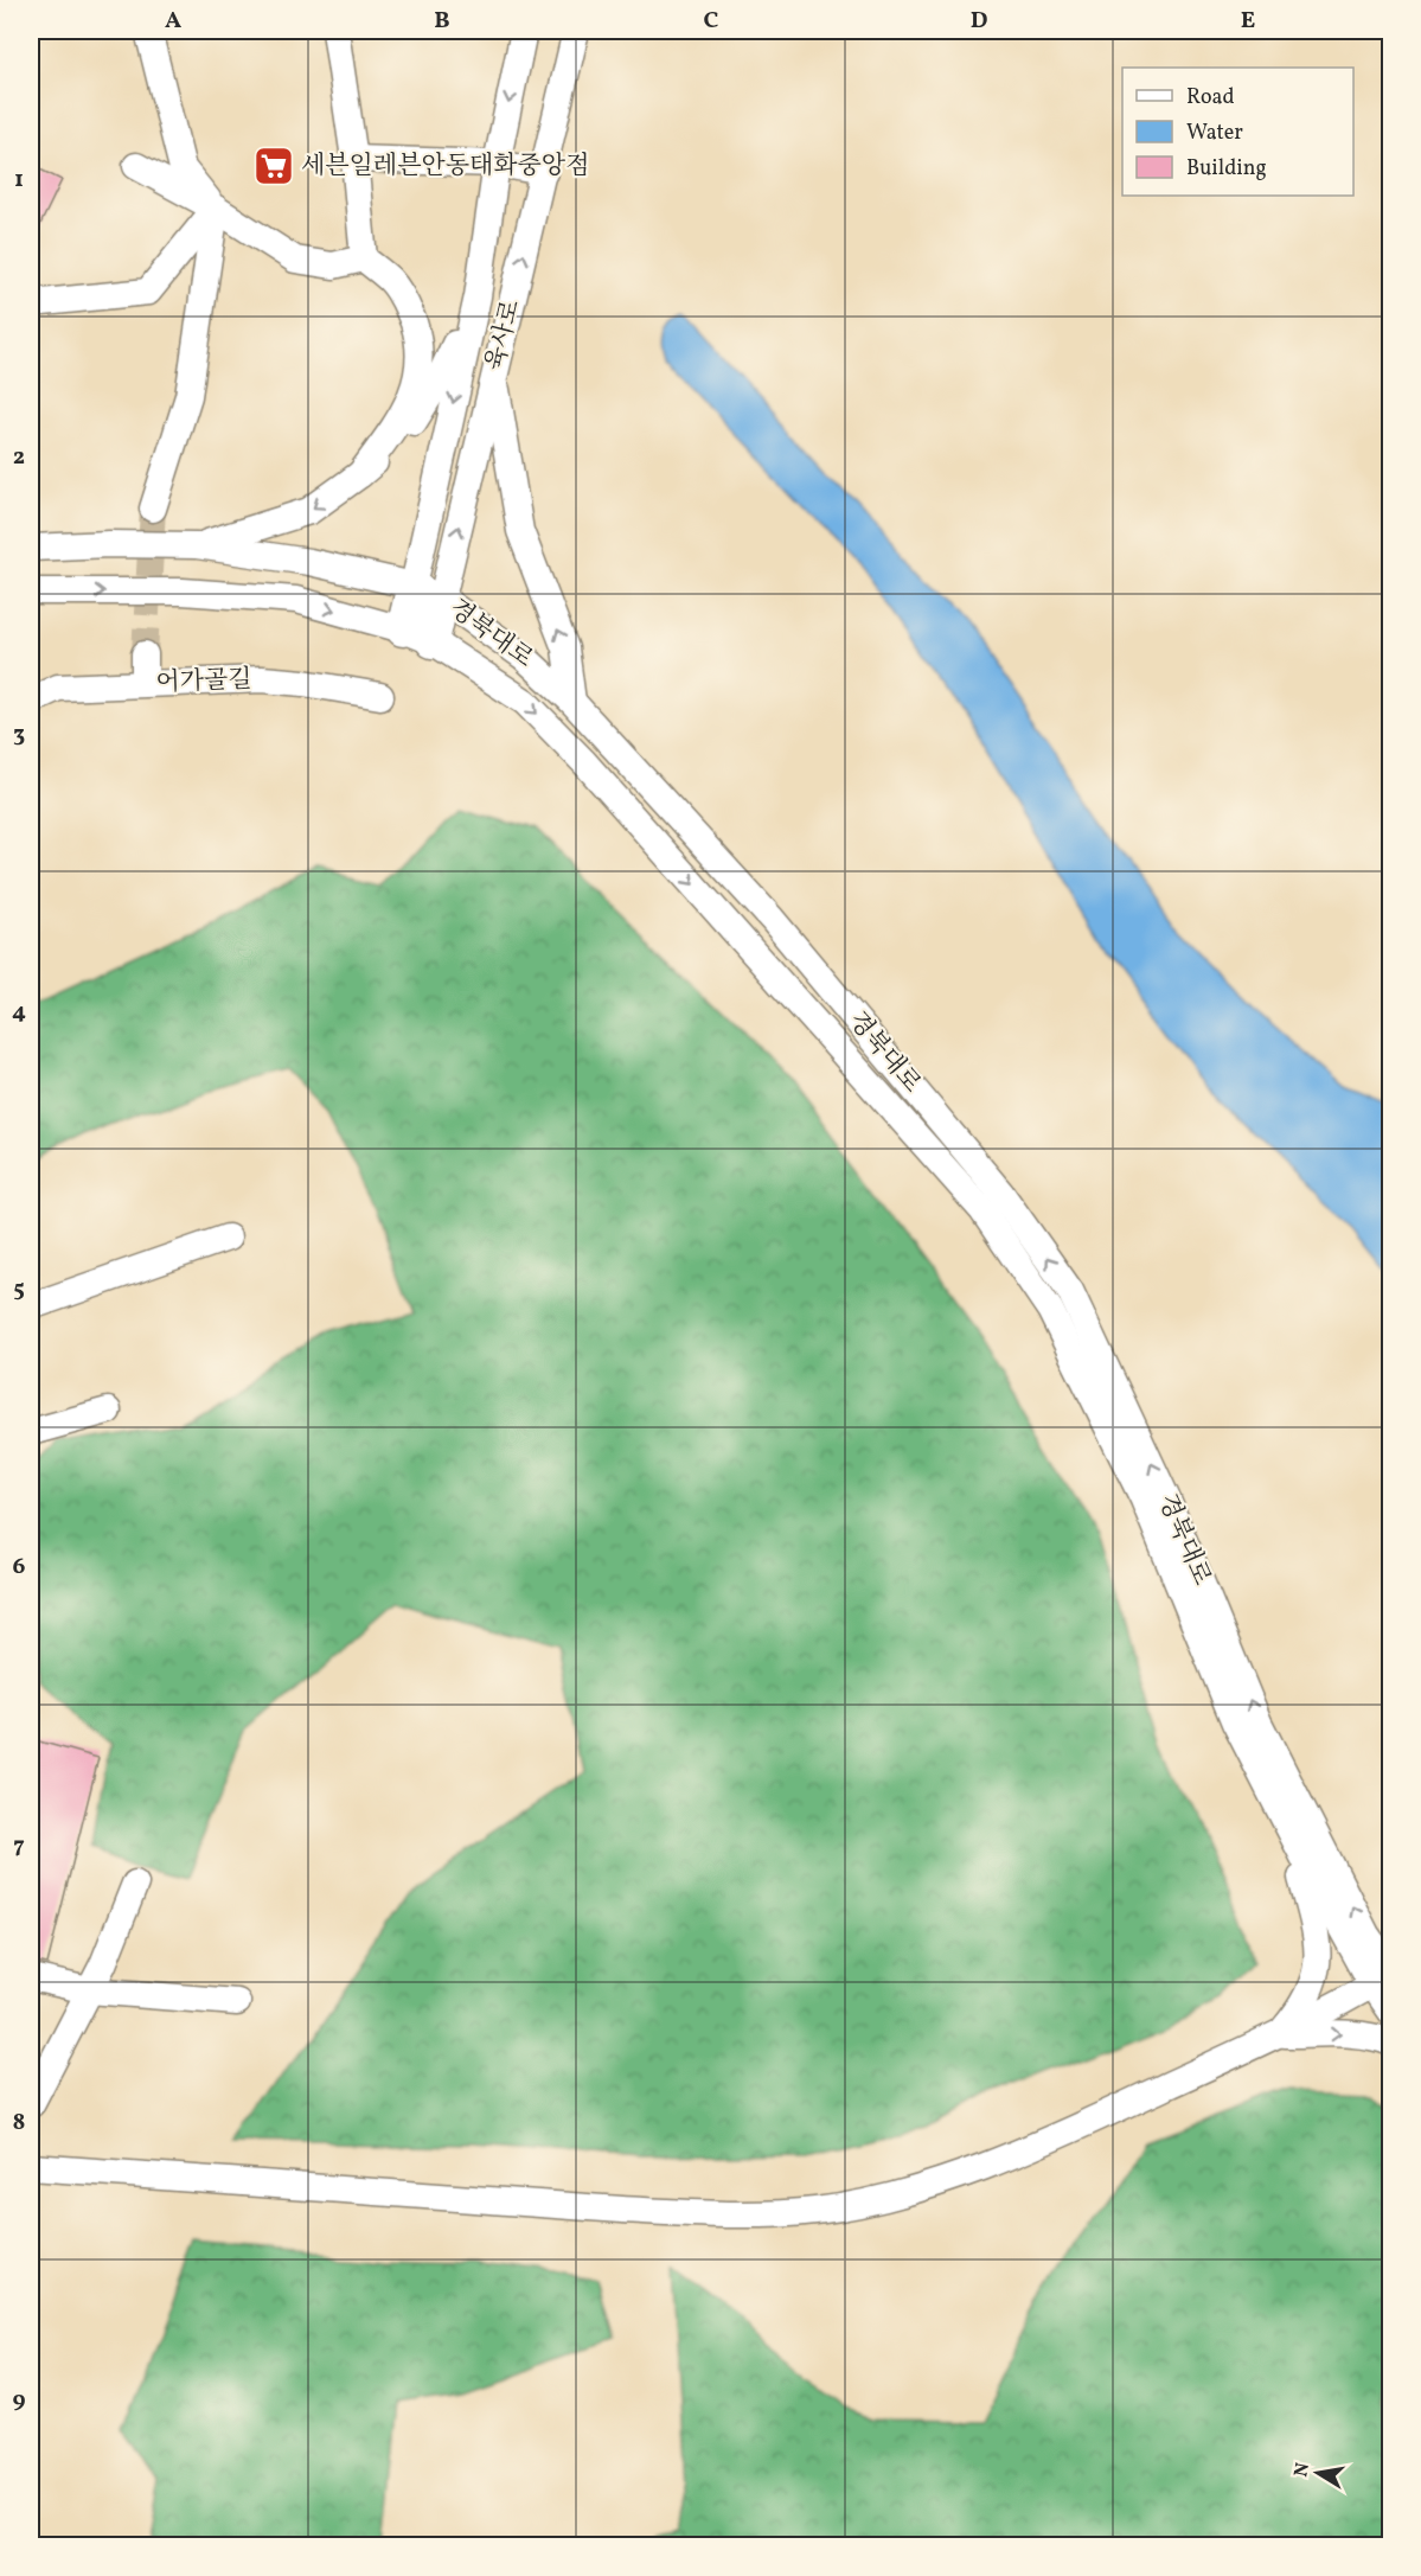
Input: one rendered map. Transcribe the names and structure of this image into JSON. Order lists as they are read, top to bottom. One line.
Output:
{"streets":{"main road":["육사로"],"street":["경북대로","어가골길"]},"crossings":[["육사로","경북대로"]],"places":{"supermarket":["세븐일레븐안동태화중앙점"]},"legend":["Road","Water","Building"],"north":"left","grid":{"columns":["A","B","C","D","E"],"rows":["1","2","3","4","5","6","7","8","9"]}}
